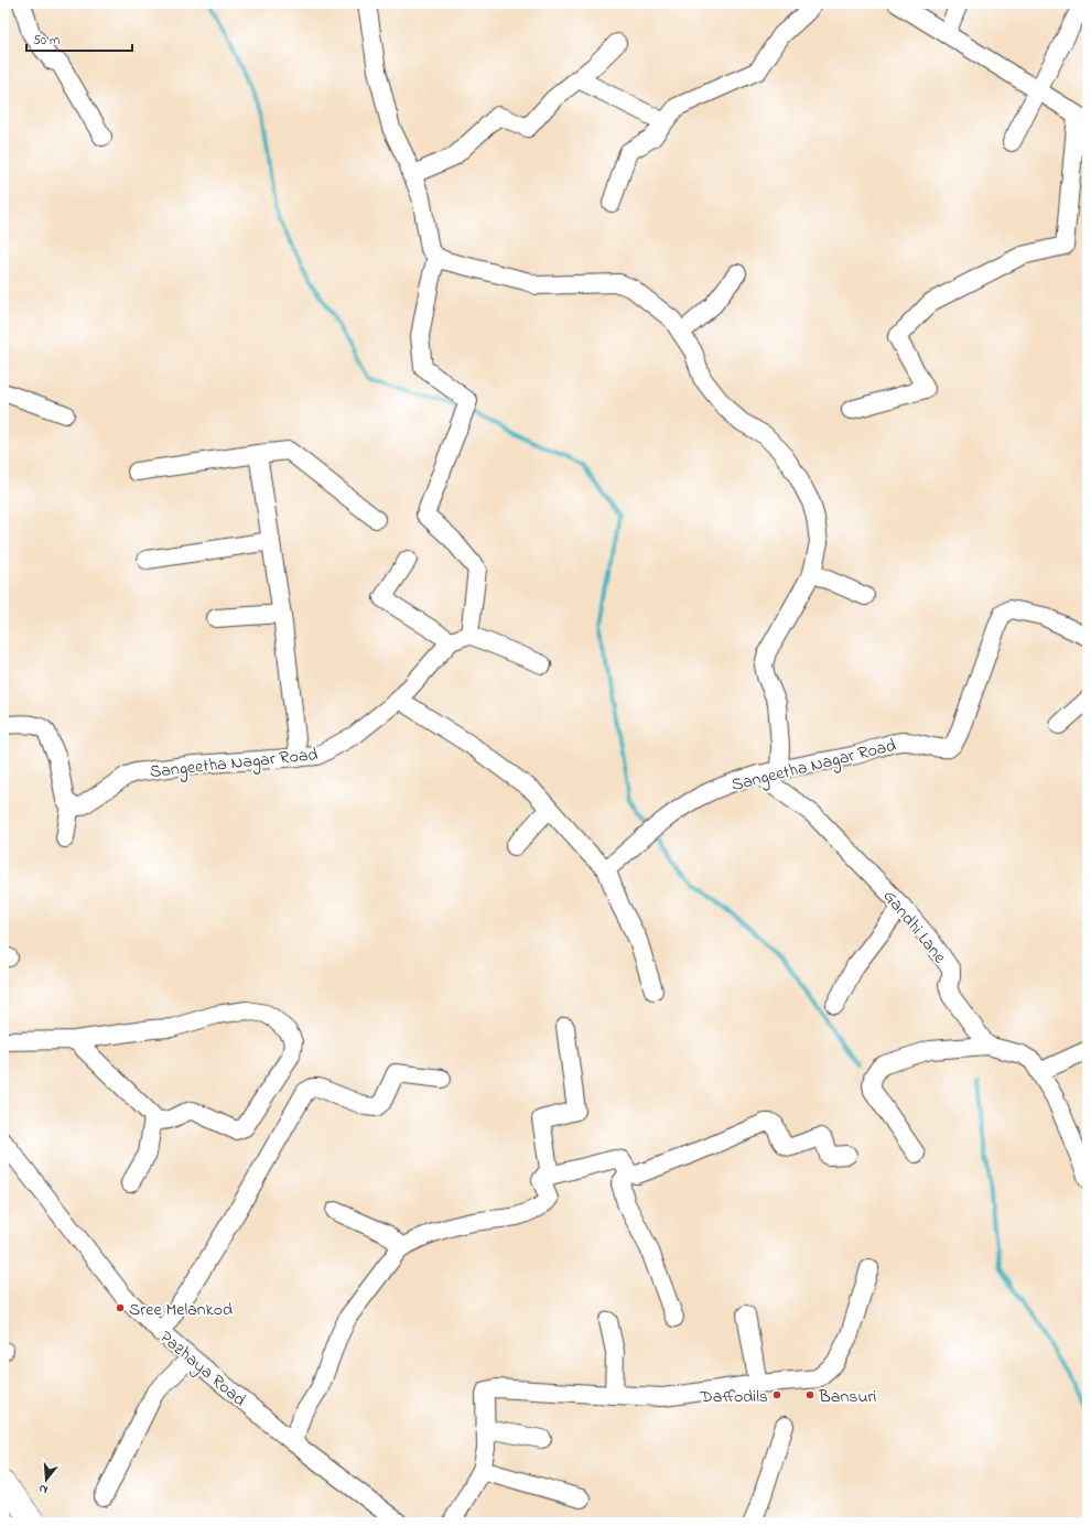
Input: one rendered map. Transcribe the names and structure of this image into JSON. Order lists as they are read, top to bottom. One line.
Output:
{"streets":{"street":["Sangeetha Nagar Road","Gandhi Lane","Pazhaya Road"]},"crossings":[["Sangeetha Nagar Road","Gandhi Lane"]],"places":["Sree Melankod","Daffodils","Bansuri"],"scale_bar":"50 m","north":"bottom"}
